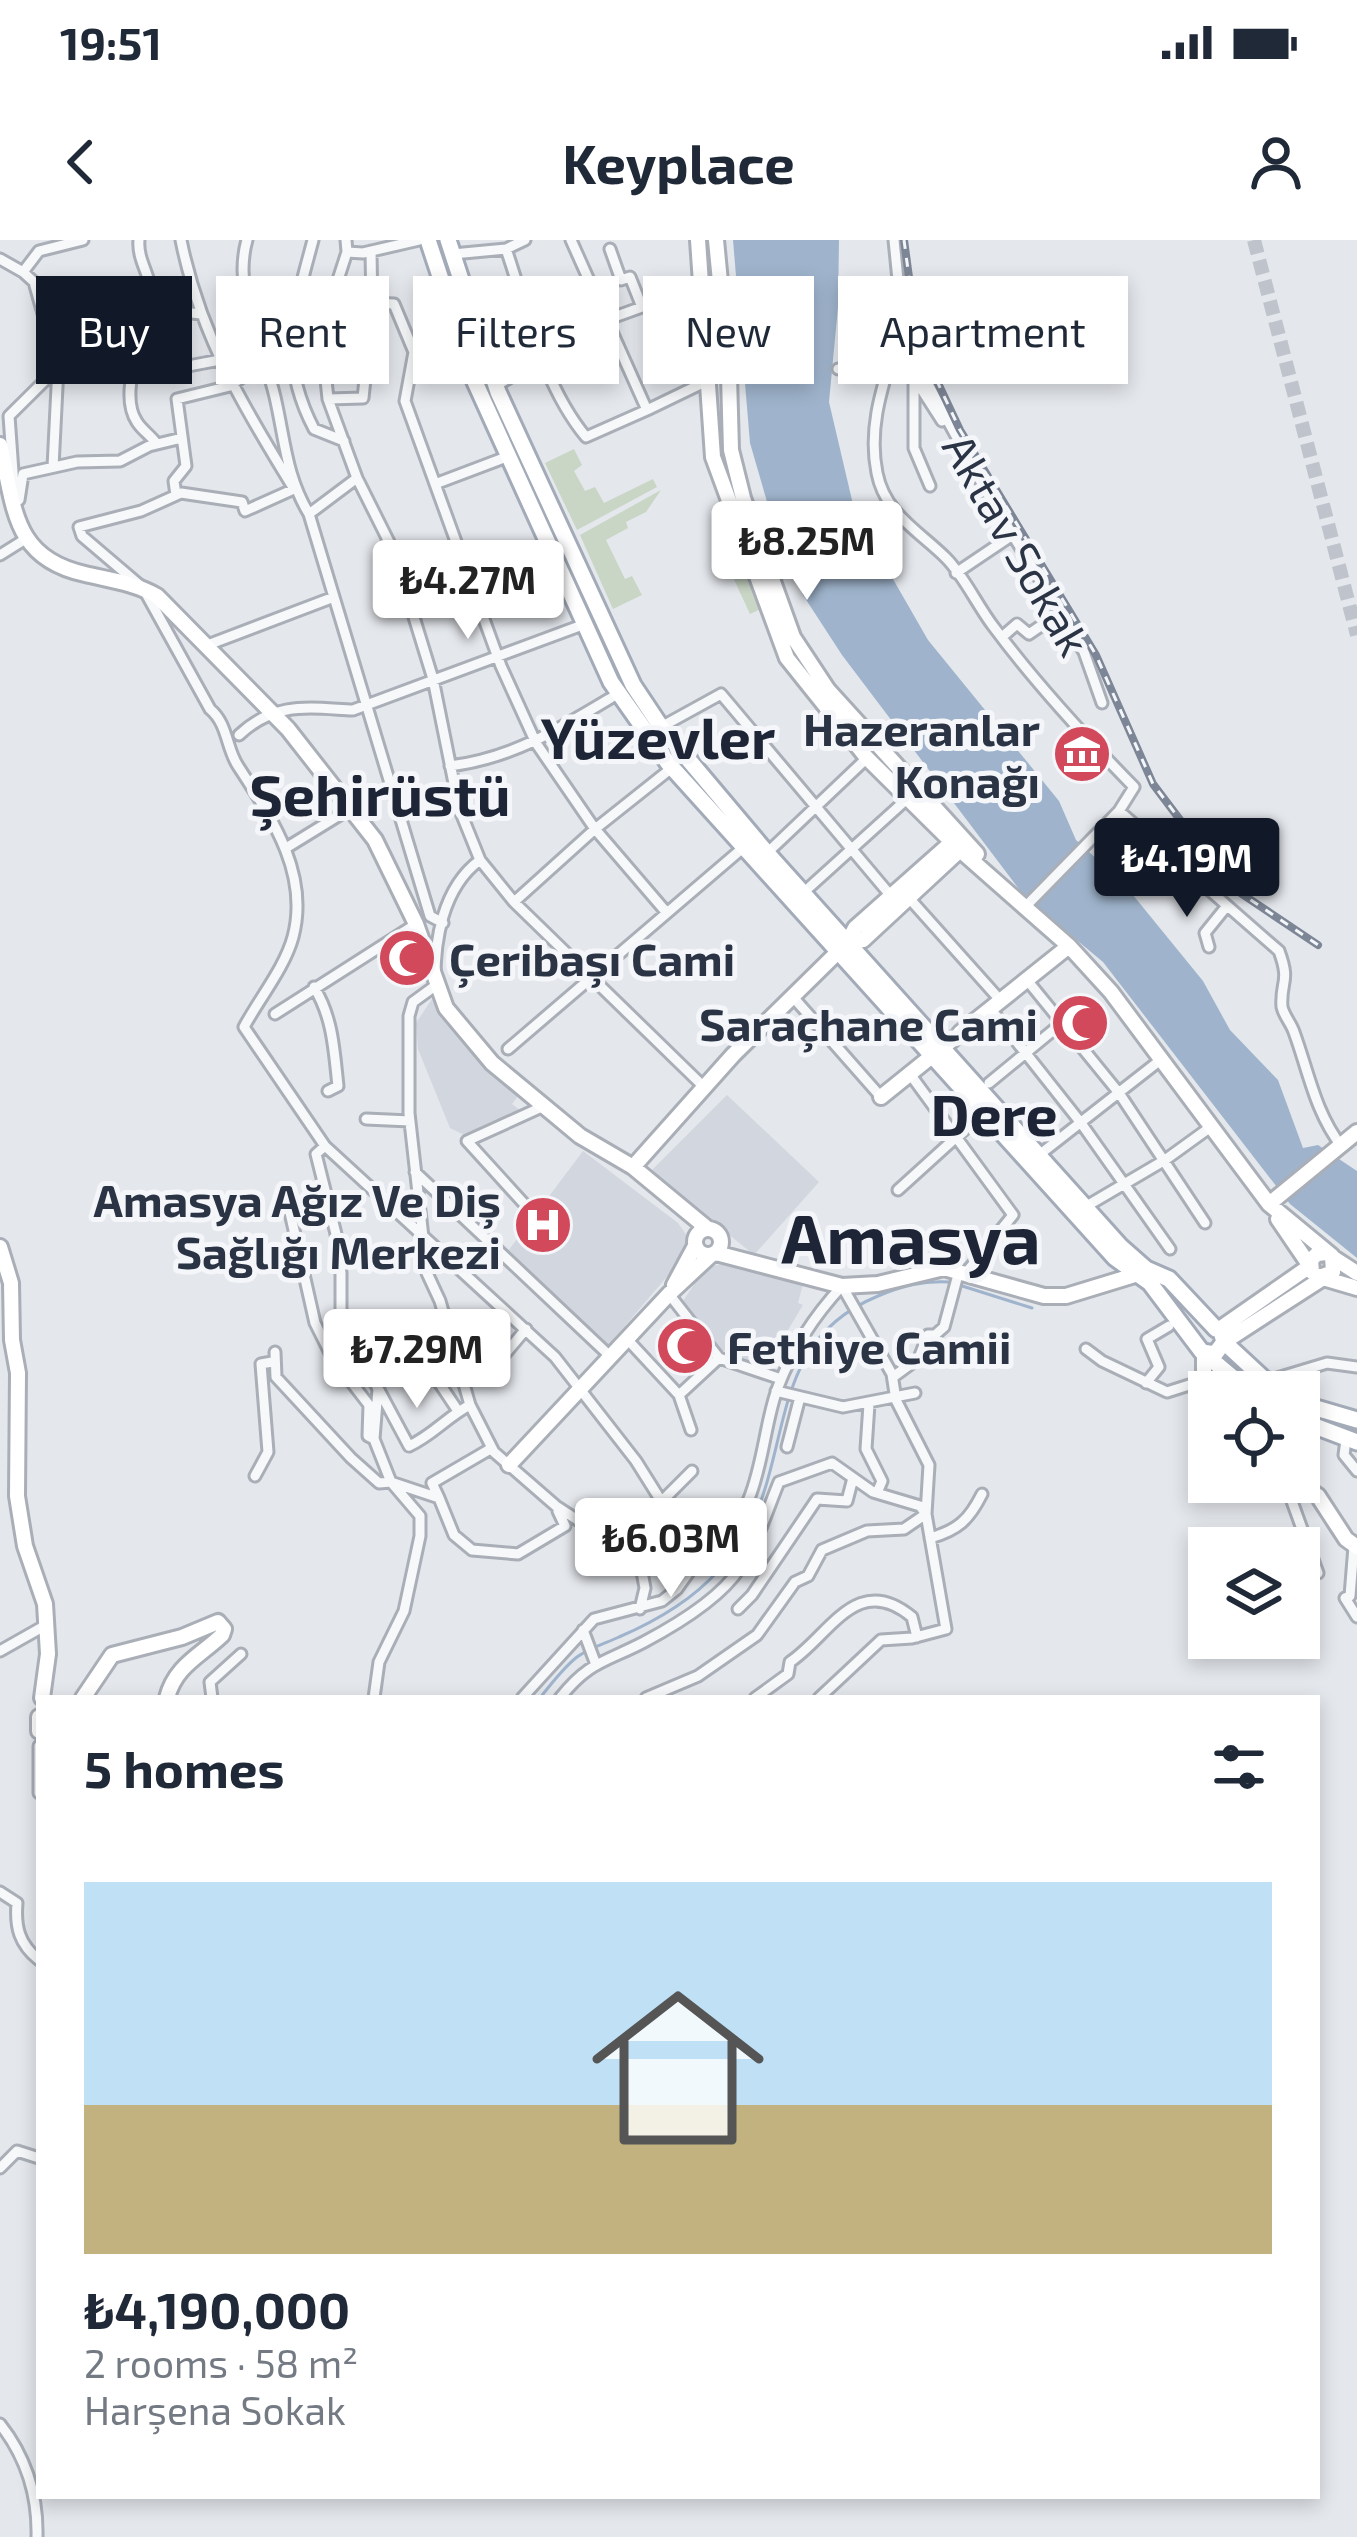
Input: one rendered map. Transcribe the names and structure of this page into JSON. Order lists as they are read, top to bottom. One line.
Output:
{"streets":{"street":["Aktav Sokak"]},"districts":["Yüzevler","Şehirüstü","Dere","Amasya"],"places":{"museum":["Hazeranlar Konağı"],"mosque":["Çeribaşı Cami","Saraçhane Cami","Fethiye Camii"],"hospital":["Amasya Ağız Ve Diş Sağlığı Merkezi"]},"page":{"status":"19:51","header":"Keyplace","chip":["Buy","Rent","Filters","New","Apartment"],"price":["₺8.25M","₺4.27M","₺4.19M","₺7.29M","₺6.03M"],"heading":"5 homes","list":[{"name":"₺4,190,000","note":"2 rooms · 58 m² · Harşena Sokak"}]}}
